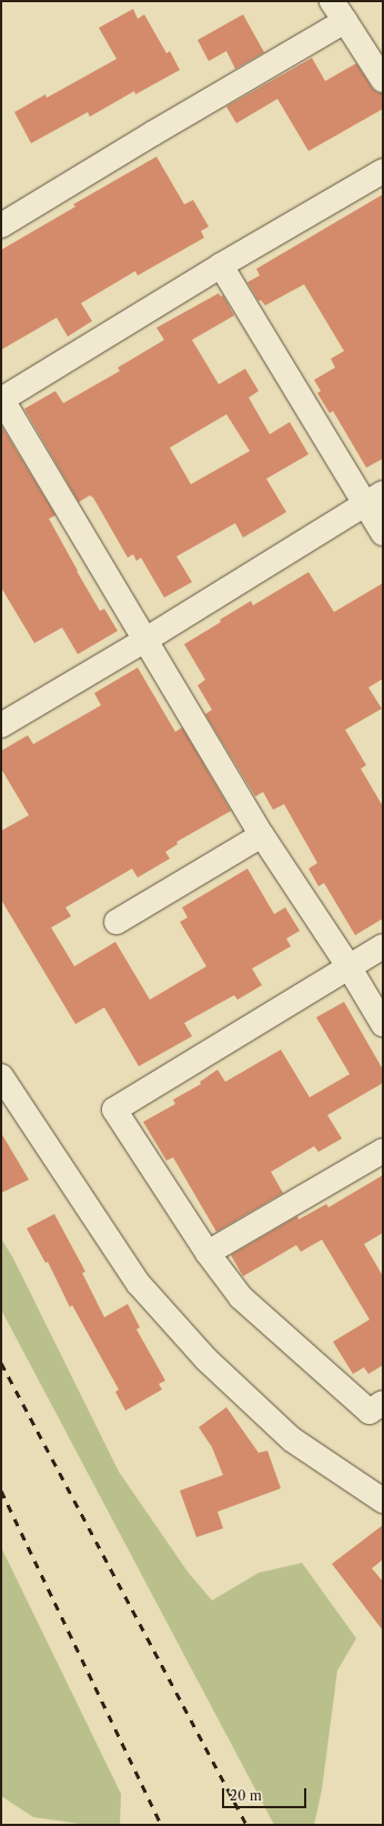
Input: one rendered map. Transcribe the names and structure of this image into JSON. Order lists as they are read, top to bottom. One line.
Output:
{"scale_bar":"20 m"}
